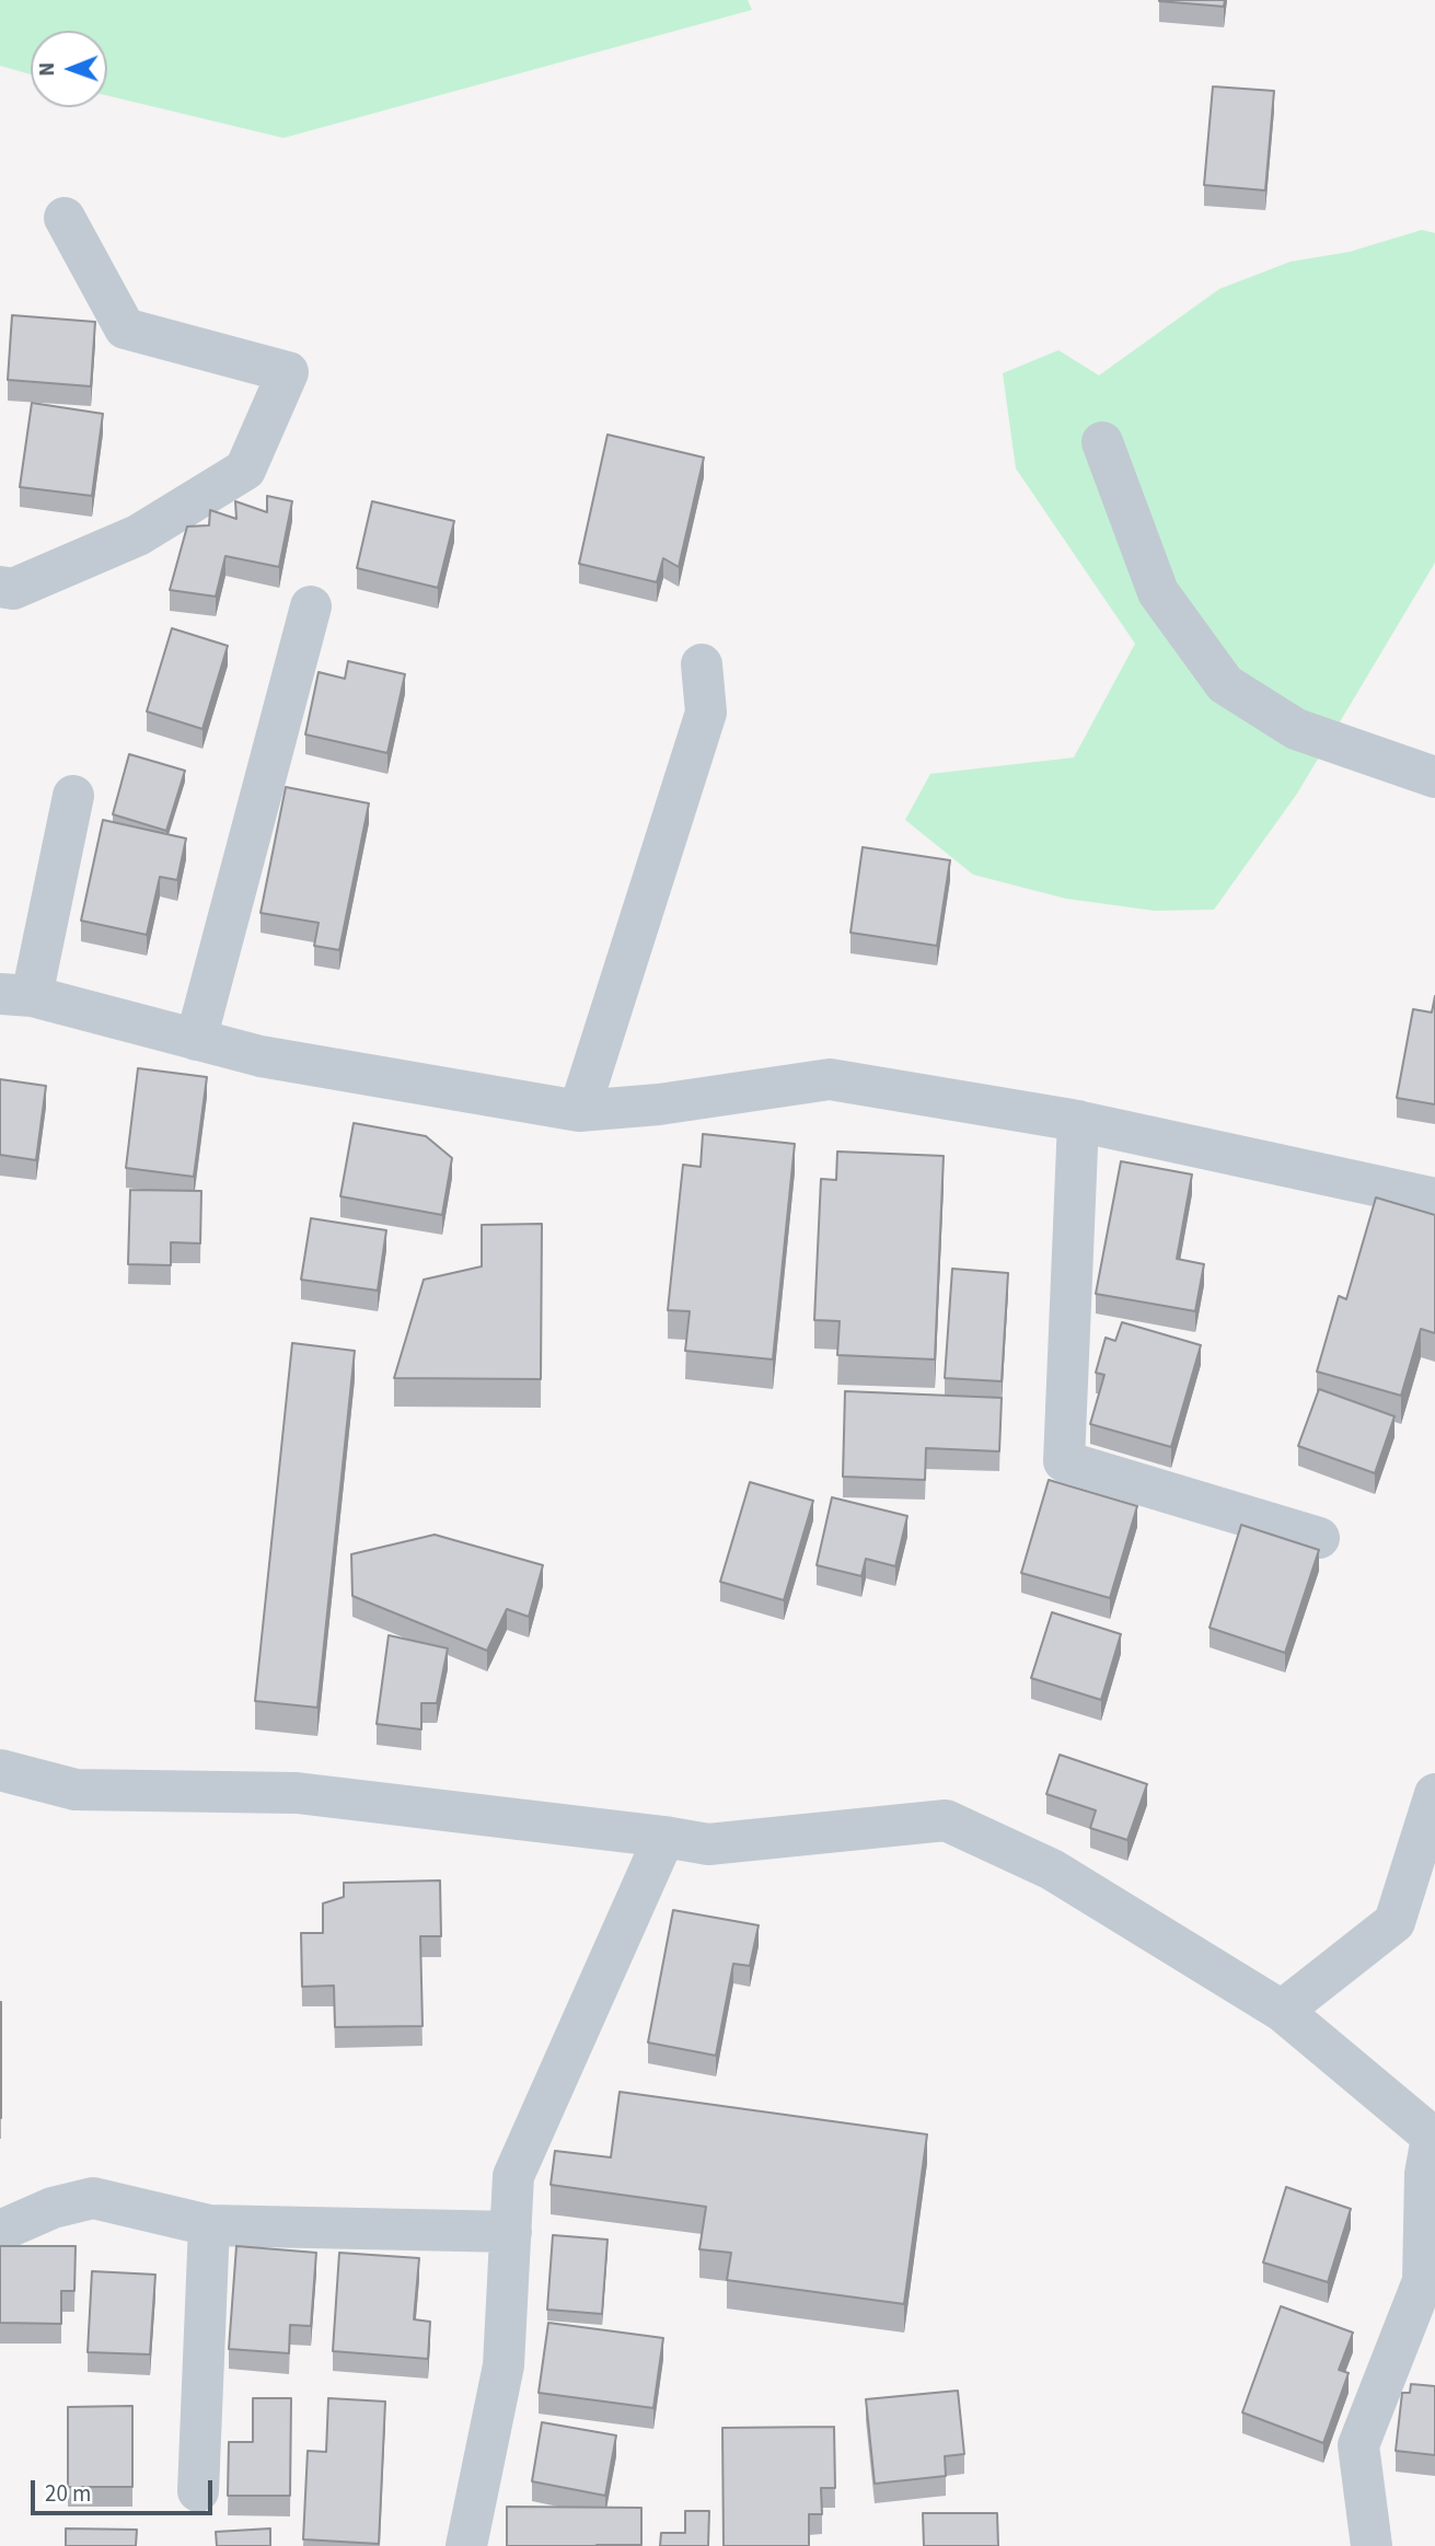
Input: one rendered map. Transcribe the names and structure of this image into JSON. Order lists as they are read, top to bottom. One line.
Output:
{"scale_bar":"20 m","north":"left"}
